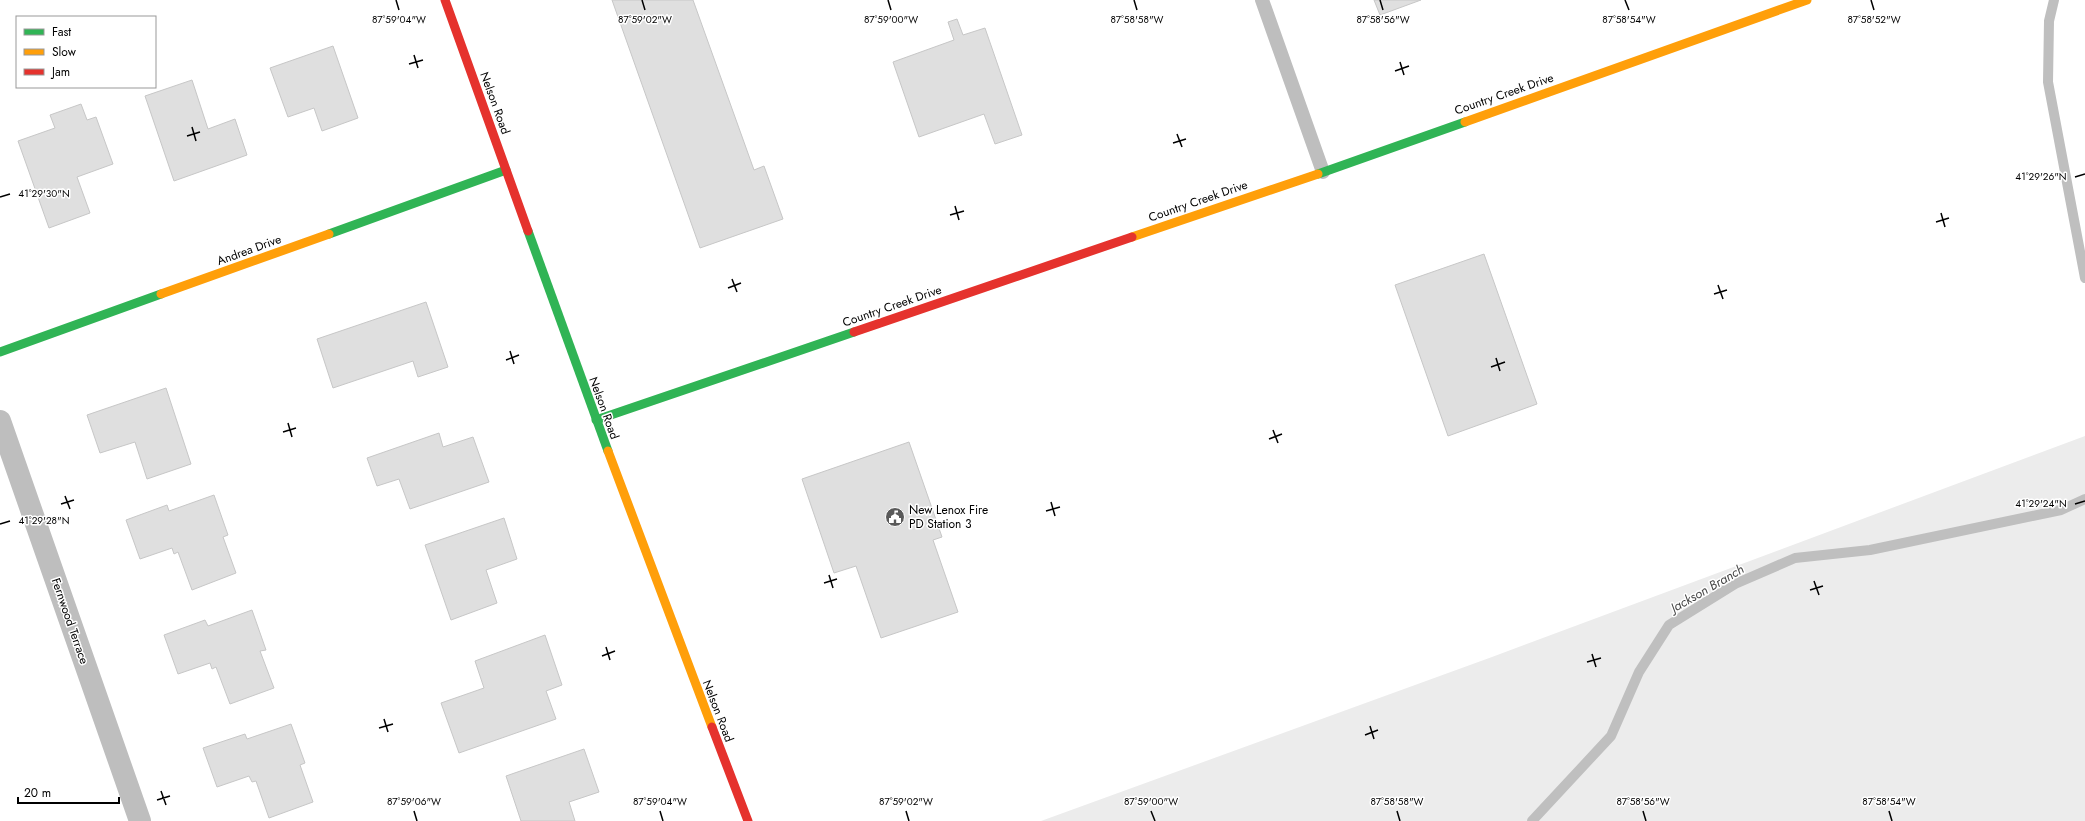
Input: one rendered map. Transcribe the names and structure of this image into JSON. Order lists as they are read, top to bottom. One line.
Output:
{"streets":{"street":["Country Creek Drive","Nelson Road","Andrea Drive","Fernwood Terrace"]},"crossings":[["Country Creek Drive","Nelson Road"],["Nelson Road","Andrea Drive"]],"water":["Jackson Branch"],"places":{"public building":["New Lenox Fire PD Station 3"]},"legend":["Fast","Slow","Jam"],"scale_bar":"20 m","coordinates":["87°59'04\"W","87°59'02\"W","87°59'00\"W","87°58'58\"W","87°58'56\"W","87°58'54\"W","87°58'52\"W","41°29'26\"N","41°29'30\"N","41°29'24\"N","41°29'28\"N","87°59'06\"W"]}
